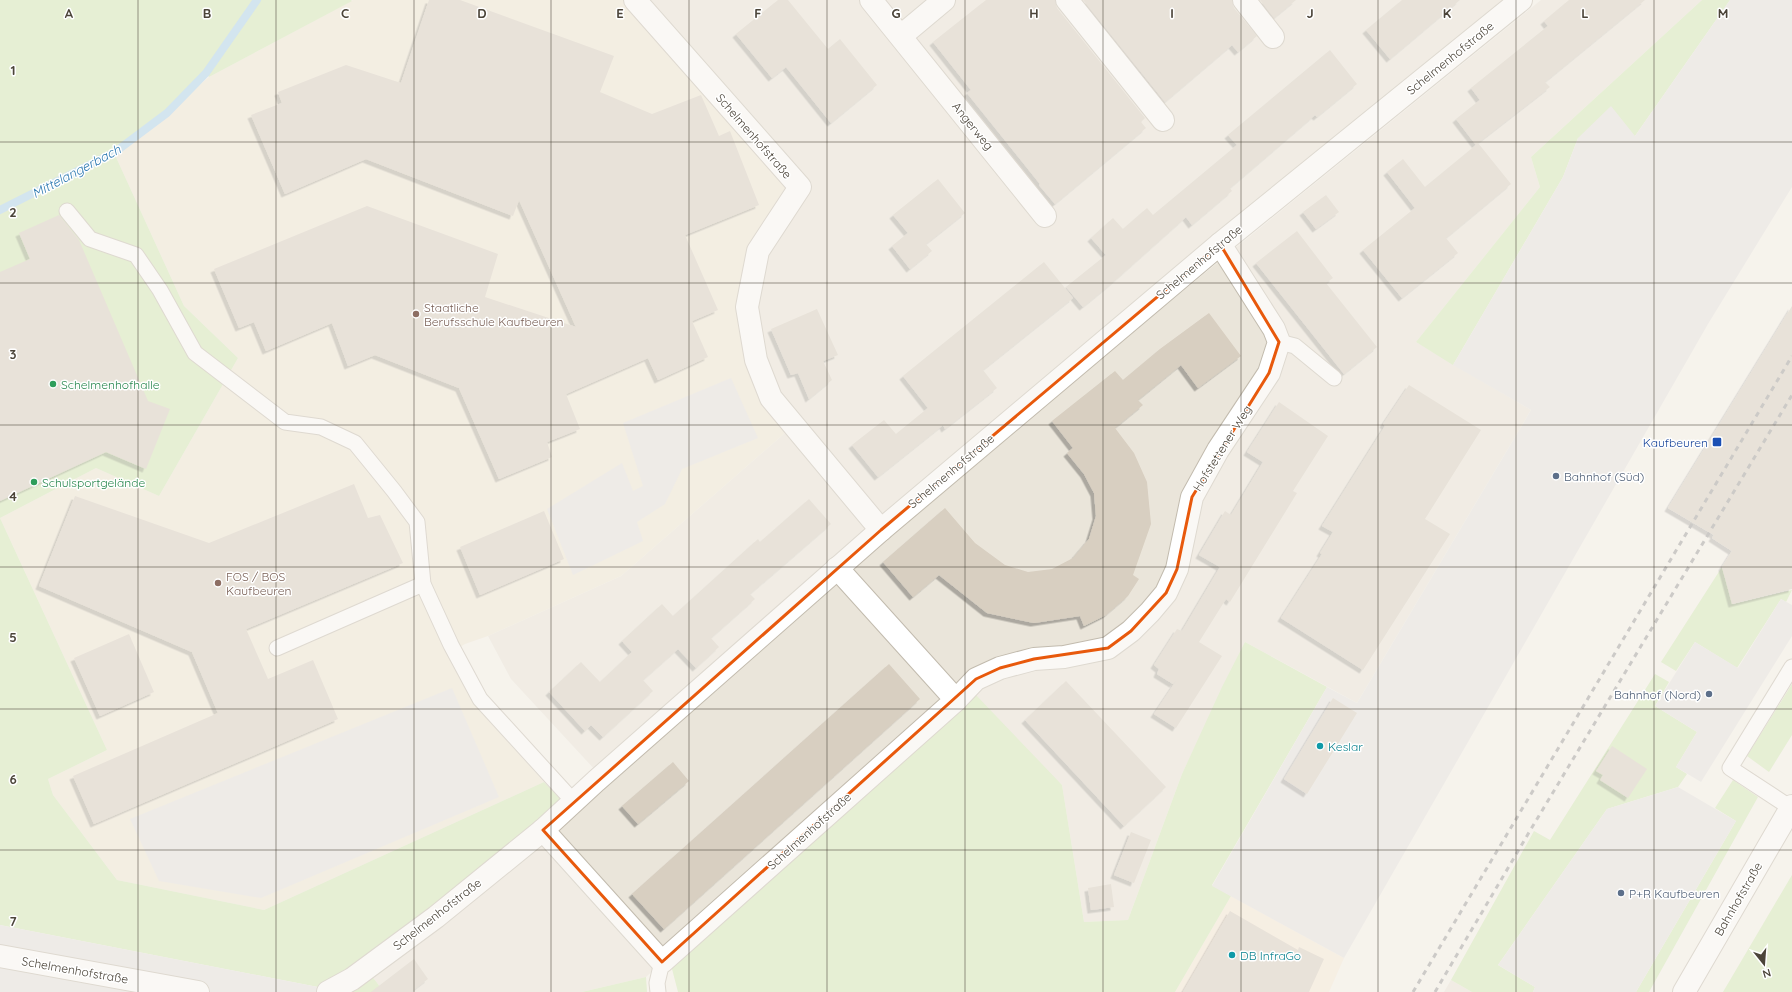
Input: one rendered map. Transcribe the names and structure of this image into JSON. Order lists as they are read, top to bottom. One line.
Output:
{"streets":{"street":["Schelmenhofstraße","Angerweg","Hofstettener Weg","Bahnhofstraße"]},"crossings":[["Schelmenhofstraße","Hofstettener Weg"]],"water":["Mittelangerbach"],"places":{"other":["Staatliche Berufsschule Kaufbeuren","Schelmenhofhalle","Bahnhof (Süd)","Schulsportgelände","FOS / BOS Kaufbeuren","Bahnhof (Nord)","Keslar","P+R Kaufbeuren","DB InfraGo"],"transit":["Kaufbeuren"]},"north":"bottom","grid":{"columns":["A","B","C","D","E","F","G","H","I","J","K","L","M"],"rows":["1","2","3","4","5","6","7"]}}
